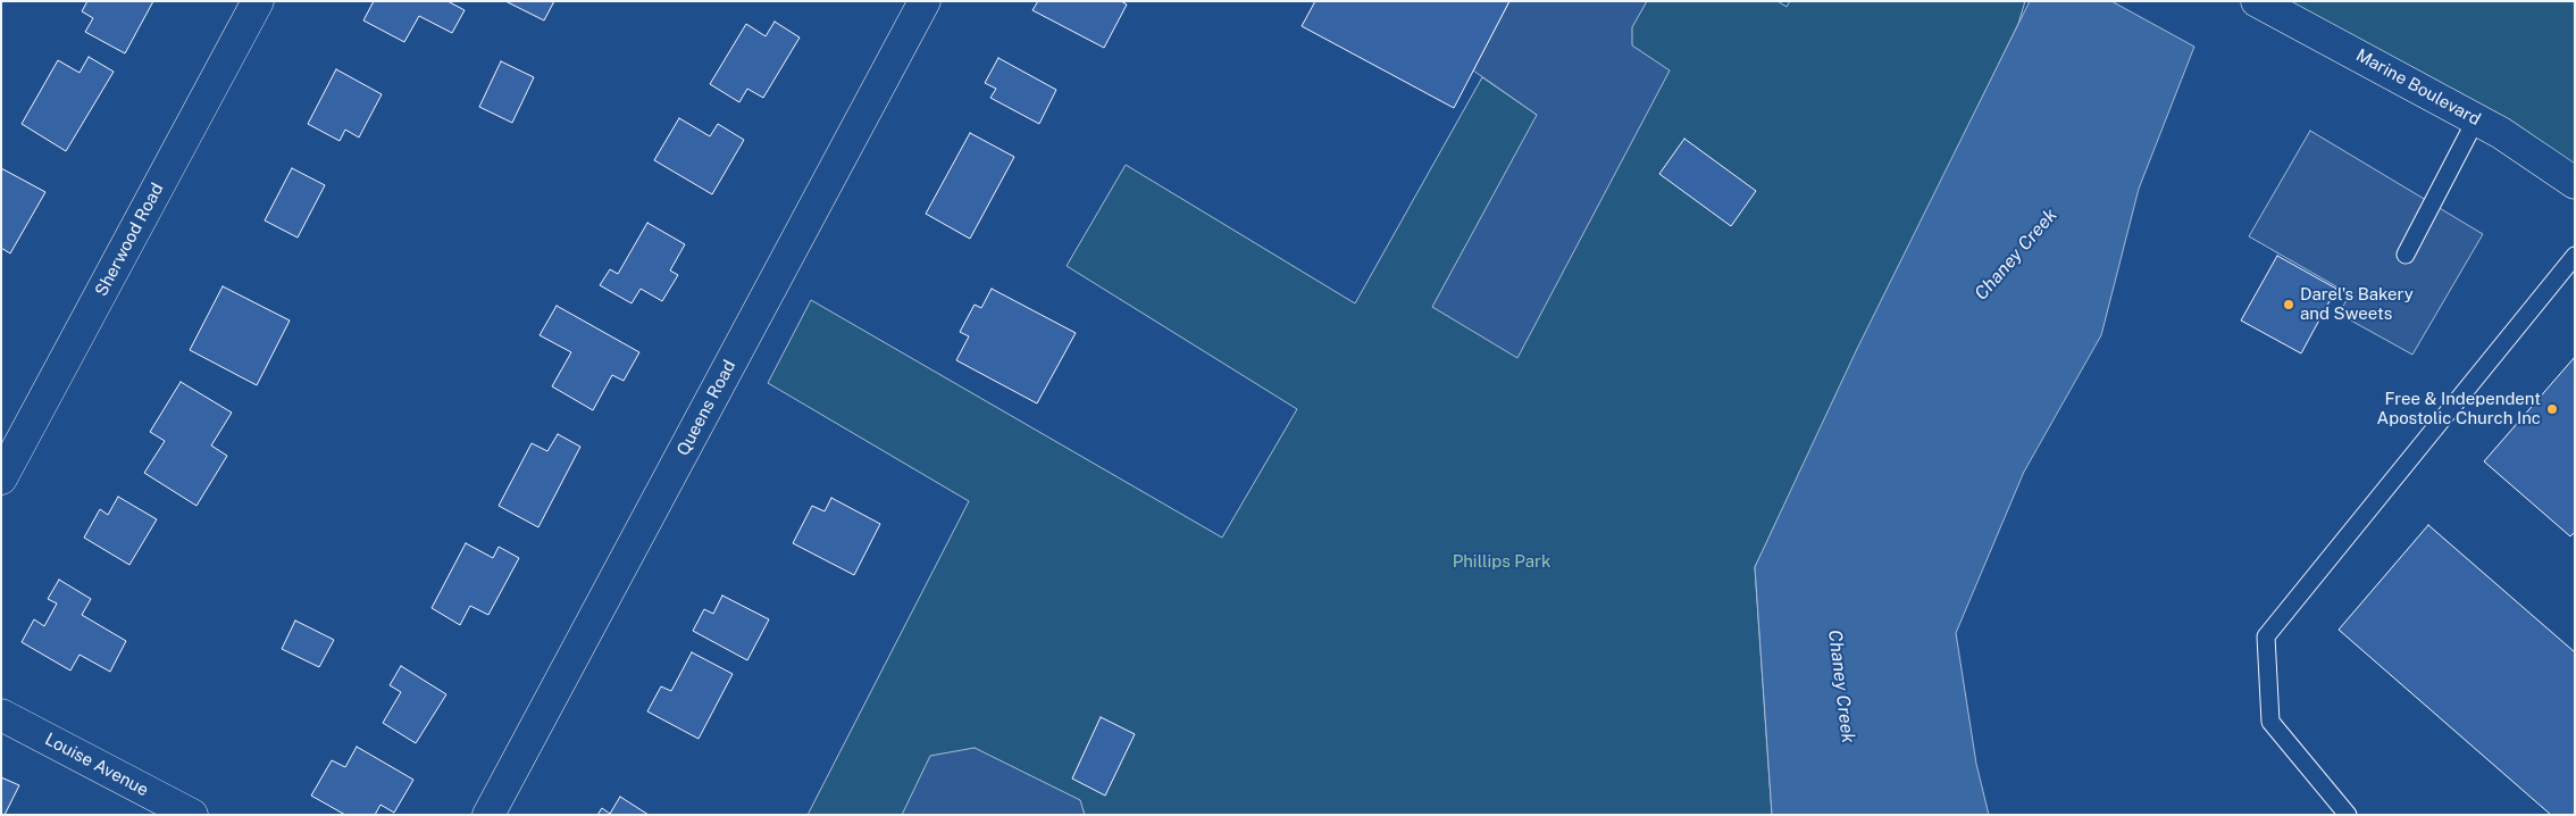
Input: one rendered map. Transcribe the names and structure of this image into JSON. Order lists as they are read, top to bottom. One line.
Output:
{"streets":{"street":["Marine Boulevard","Sherwood Road","Queens Road","Louise Avenue"]},"water":["Chaney Creek"],"parks":["Phillips Park"],"places":["Darel's Bakery and Sweets","Free & Independent Apostolic Church Inc"]}
